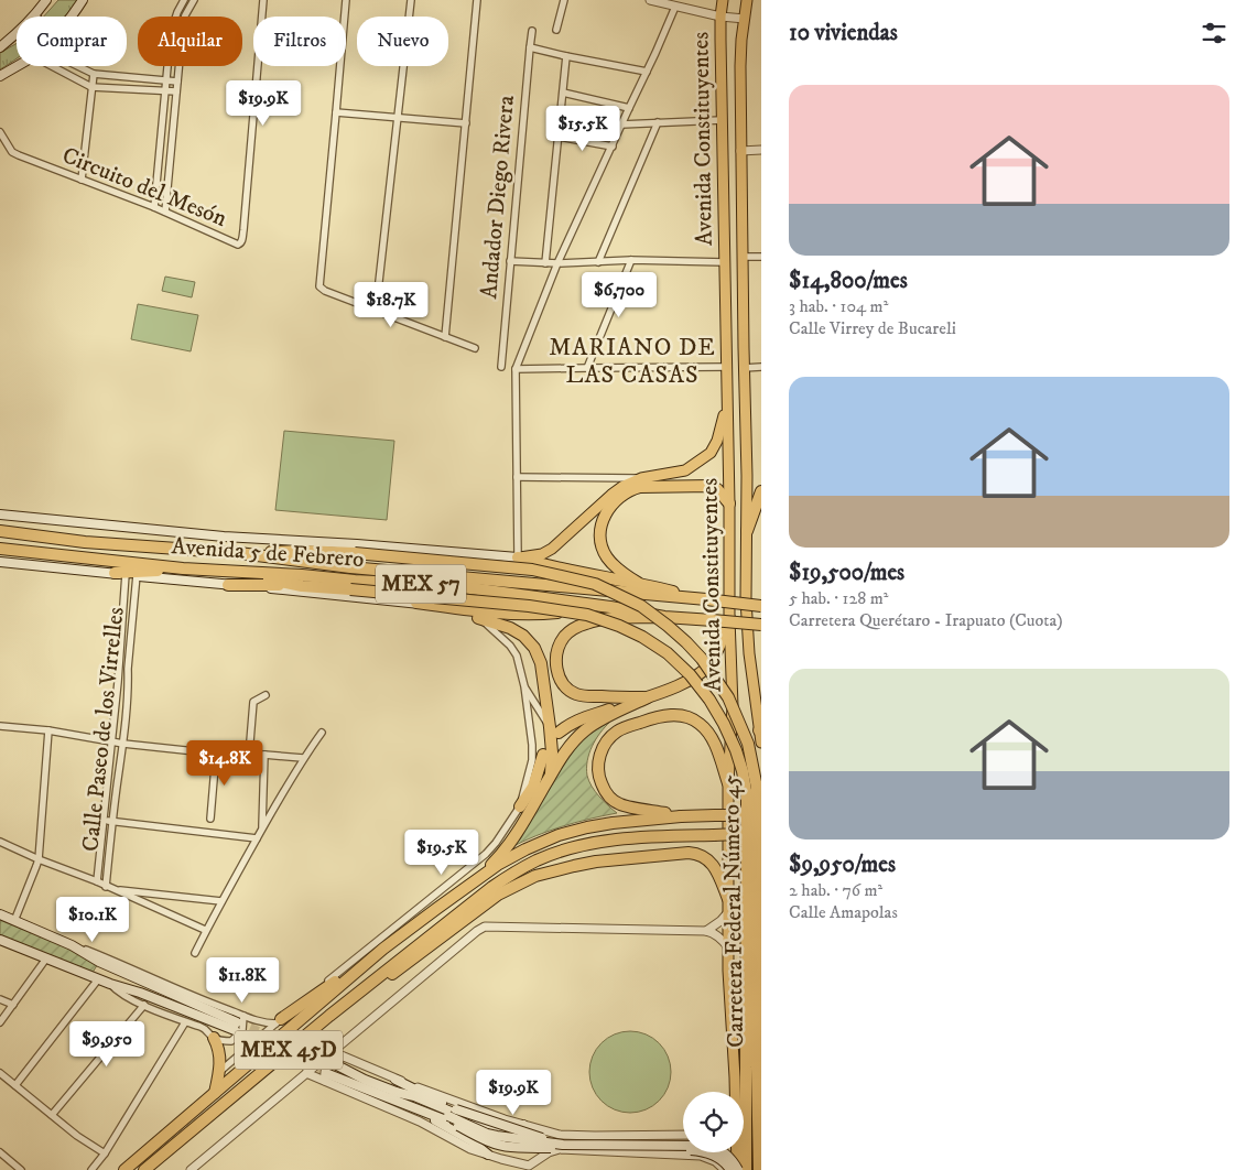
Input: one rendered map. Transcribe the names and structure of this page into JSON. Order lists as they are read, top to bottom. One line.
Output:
{"streets":{"highway":["Avenida 5 de Febrero","MEX 57","Carretera Federal Número 45","MEX 45D"],"main road":["Avenida Constituyentes"],"street":["Circuito del Mesón","Andador Diego Rivera","Calle Paseo de los Virrelles"]},"crossings":[["Avenida 5 de Febrero","MEX 57"],["Avenida 5 de Febrero","Calle Paseo de los Virrelles"],["Avenida 5 de Febrero","Carretera Federal Número 45"],["MEX 57","Calle Paseo de los Virrelles"]],"districts":["MARIANO DE LAS CASAS"],"page":{"heading":"10 viviendas","chip":["Comprar","Alquilar","Filtros","Nuevo"],"list":[{"name":"$14,800/mes","note":"3 hab. · 104 m² · Calle Virrey de Bucareli"},{"name":"$19,500/mes","note":"5 hab. · 128 m² · Carretera Querétaro - Irapuato (Cuota)"},{"name":"$9,950/mes","note":"2 hab. · 76 m² · Calle Amapolas"}],"price":["$19.9K","$15.5K","$6,700","$18.7K","$14.8K","$19.5K","$10.1K","$11.8K","$9,950","$19.9K"]}}
